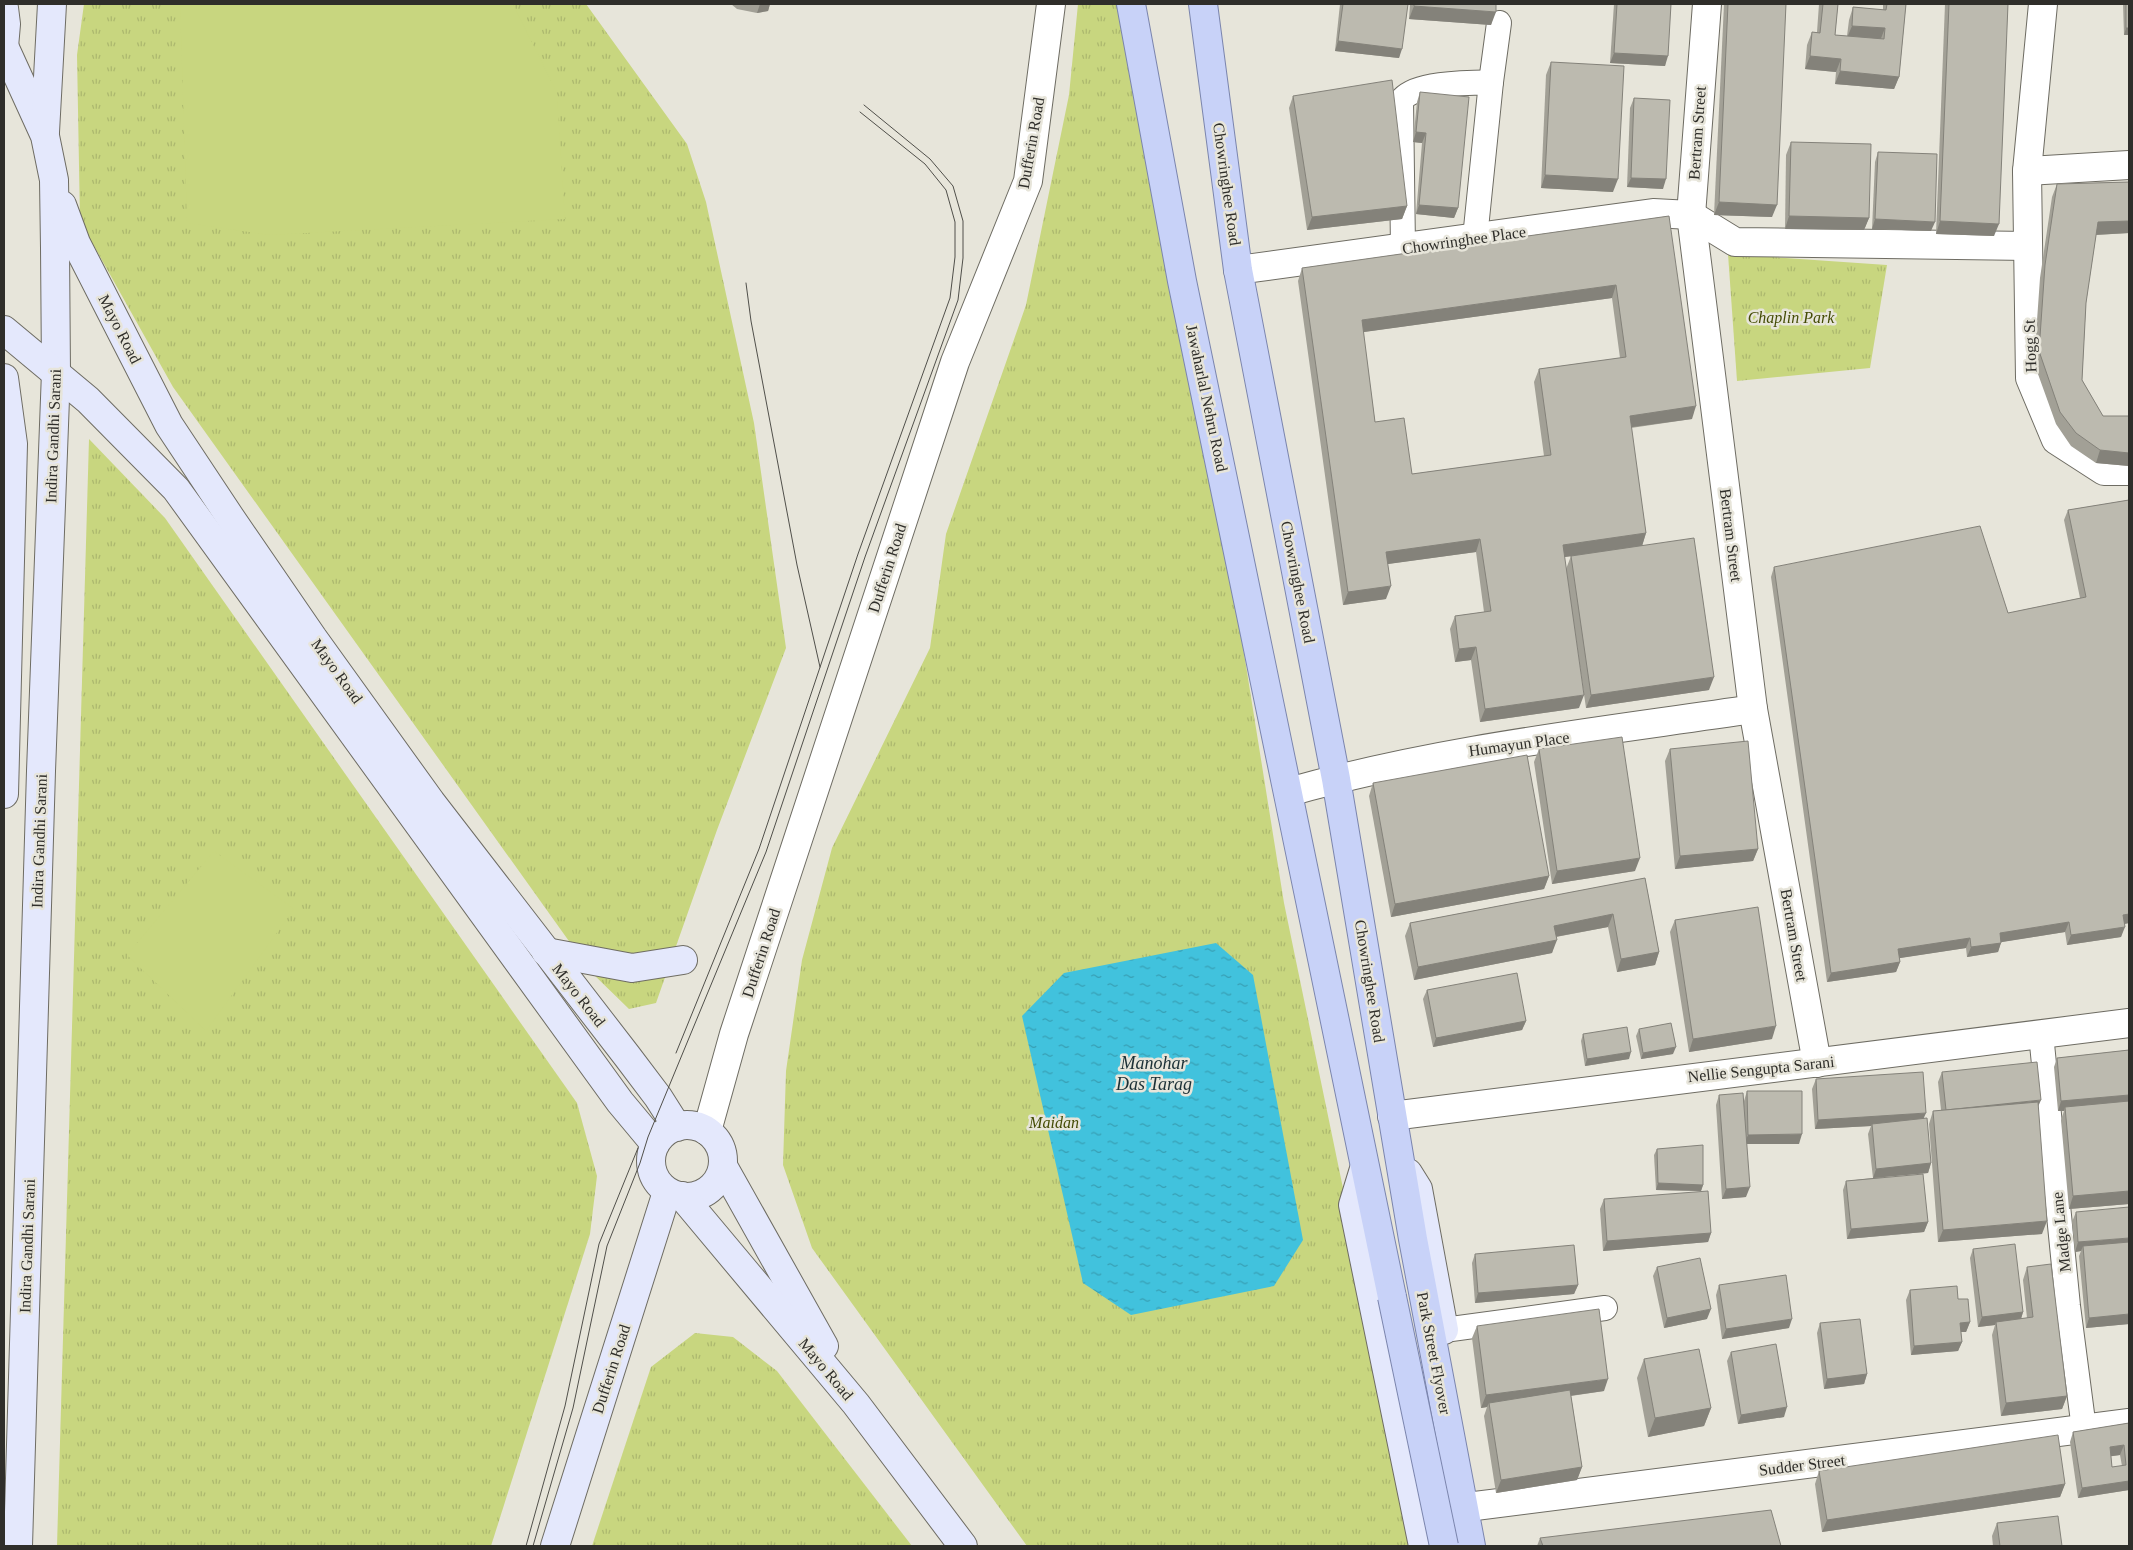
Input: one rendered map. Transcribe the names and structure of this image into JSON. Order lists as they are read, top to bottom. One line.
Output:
{"streets":{"main road":["Dufferin Road","Chowringhee Road","Mayo Road","Jawaharlal Nehru Road","Indira Gandhi Sarani","Park Street Flyover"],"street":["Bertram Street","Chowringhee Place","Hogg St","Humayun Place","Nellie Sengupta Sarani","Madge Lane","Sudder Street"]},"crossings":[["Bertram Street","Chowringhee Place"],["Bertram Street","Humayun Place"],["Bertram Street","Nellie Sengupta Sarani"],["Dufferin Road","Mayo Road"],["Chowringhee Road","Chowringhee Place"],["Chowringhee Road","Humayun Place"],["Chowringhee Road","Nellie Sengupta Sarani"],["Chowringhee Road","Park Street Flyover"],["Mayo Road","Indira Gandhi Sarani"],["Jawaharlal Nehru Road","Humayun Place"],["Nellie Sengupta Sarani","Madge Lane"],["Madge Lane","Sudder Street"]],"water":["Manohar Das Tarag"],"parks":["Chaplin Park","Maidan"]}
